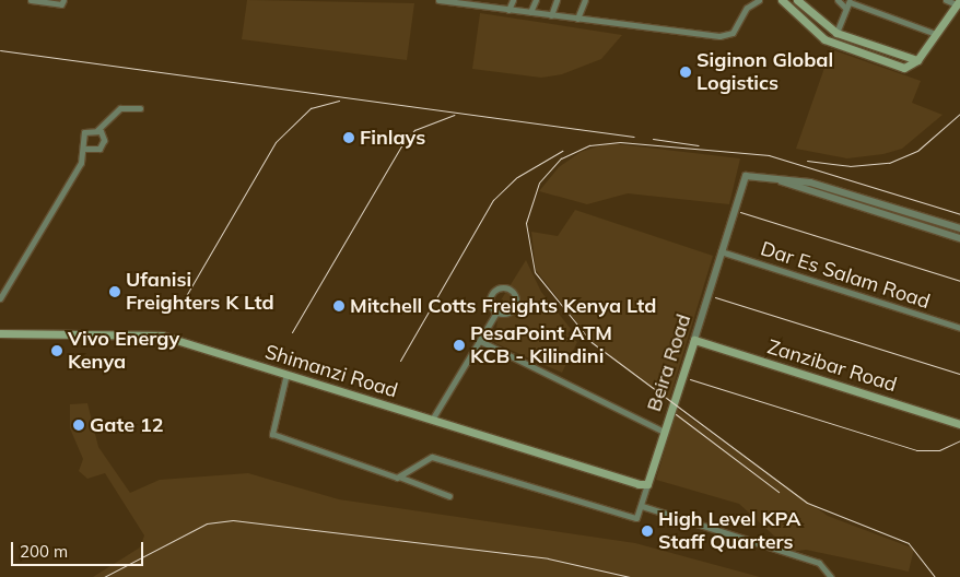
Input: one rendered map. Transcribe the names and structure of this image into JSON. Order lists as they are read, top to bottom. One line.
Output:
{"streets":{"main road":["Beira Road","Zanzibar Road","Shimanzi Road"],"street":["Dar Es Salam Road"]},"crossings":[["Dar Es Salam Road","Beira Road"],["Beira Road","Zanzibar Road"],["Beira Road","Shimanzi Road"]],"places":["Siginon Global Logistics","Finlays","Ufanisi Freighters K Ltd","Mitchell Cotts Freights Kenya Ltd","PesaPoint ATM KCB - Kilindini","Vivo Energy Kenya","Gate 12","High Level KPA Staff Quarters"],"scale_bar":"200 m"}
